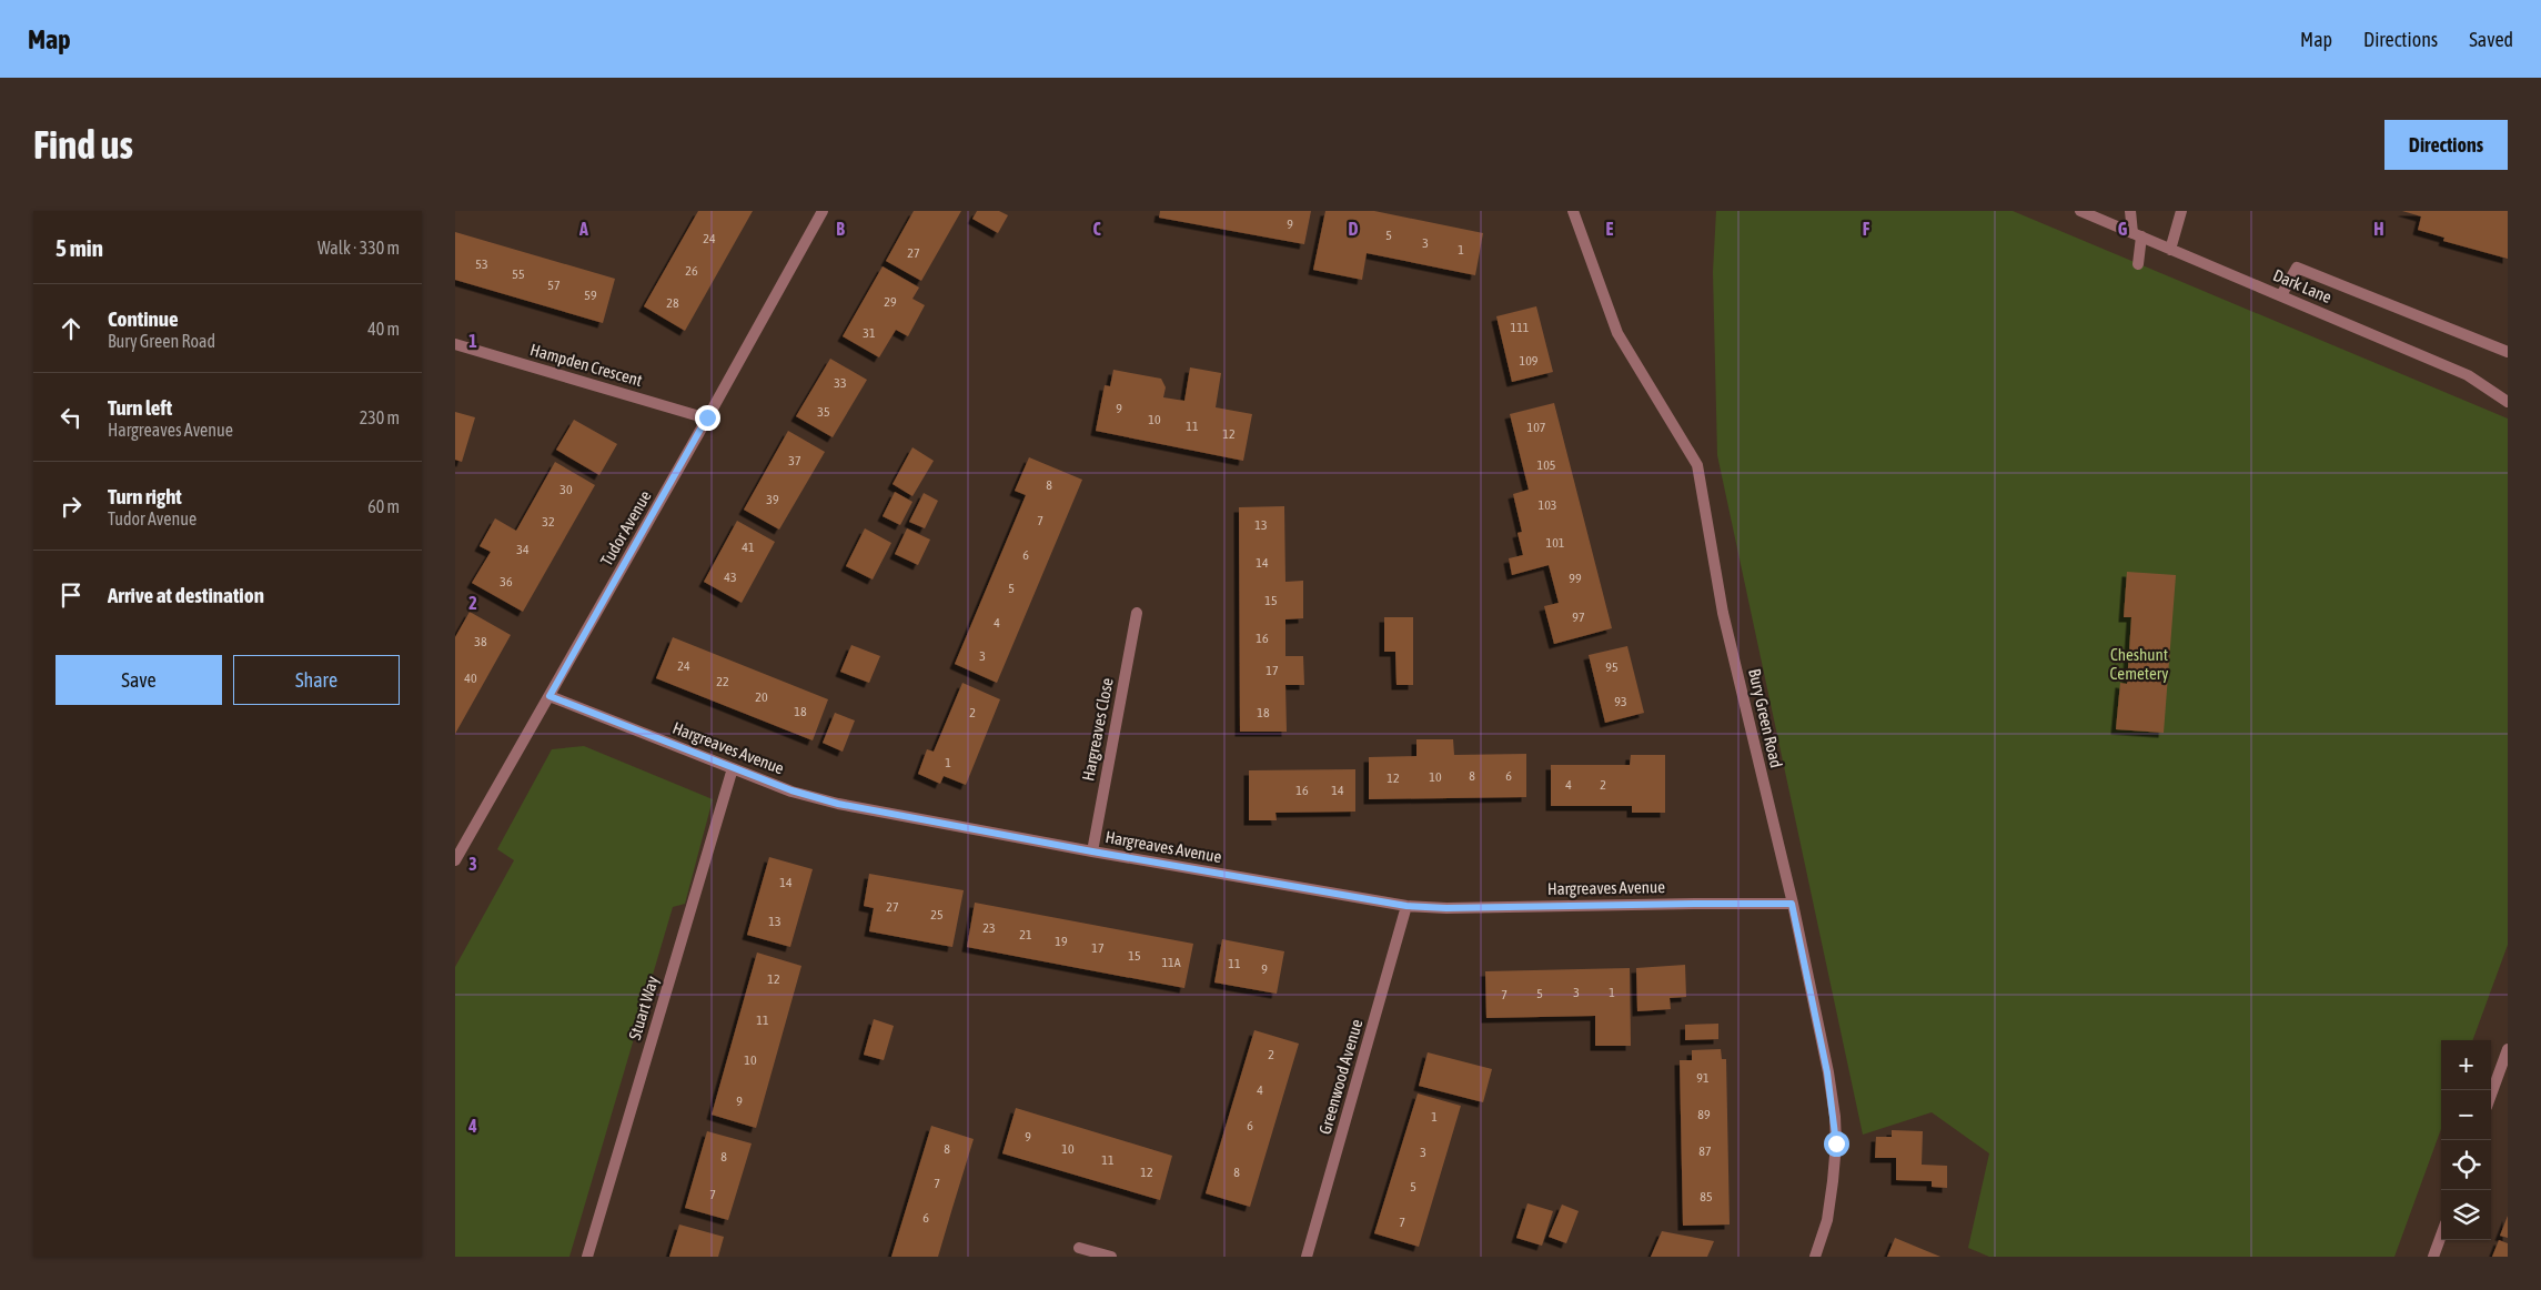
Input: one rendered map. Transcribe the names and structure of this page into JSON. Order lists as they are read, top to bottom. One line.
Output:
{"streets":{"street":["Dark Lane","Hampden Crescent","Tudor Avenue","Bury Green Road","Hargreaves Close","Hargreaves Avenue","Stuart Way","Greenwood Avenue"]},"crossings":[["Hampden Crescent","Tudor Avenue"],["Tudor Avenue","Hargreaves Avenue"],["Bury Green Road","Hargreaves Avenue"],["Hargreaves Close","Hargreaves Avenue"],["Hargreaves Avenue","Stuart Way"],["Hargreaves Avenue","Greenwood Avenue"]],"parks":["Cheshunt Cemetery"],"house_numbers":["9","5","24","3","1","27","53","26","55","57","59","29","28","111","31","109","33","9","35","10","11","107","12","37","105","8","30","39","103","7","32","13","101","41","34","6","14","43","99","36","5","15","97","4","16","38","3","24","95","17","40","22","20","93","18","2","18","1","8","6","10","12","4","2","16","14","14","27","25","13","23","21","19","17","15","11A","11","9","12","3","1","5","7","11","2","10","91","4","9","89","1","6","9","8","10","87","3","8","11","12","8","7","5","7","85","6","7"],"page":{"header":"Map","nav":["Map","Directions","Saved"],"buttons":["Directions",["Save","Share"]],"title":"Find us","heading":["5 min","Walk · 330 m"],"list":[["Continue","Bury Green Road","40 m"],["Turn left","Hargreaves Avenue","230 m"],["Turn right","Tudor Avenue","60 m"],"Arrive at destination"],"map_buttons":["+","−"]},"grid":{"columns":["A","B","C","D","E","F","G","H"],"rows":["1","2","3","4"]}}
